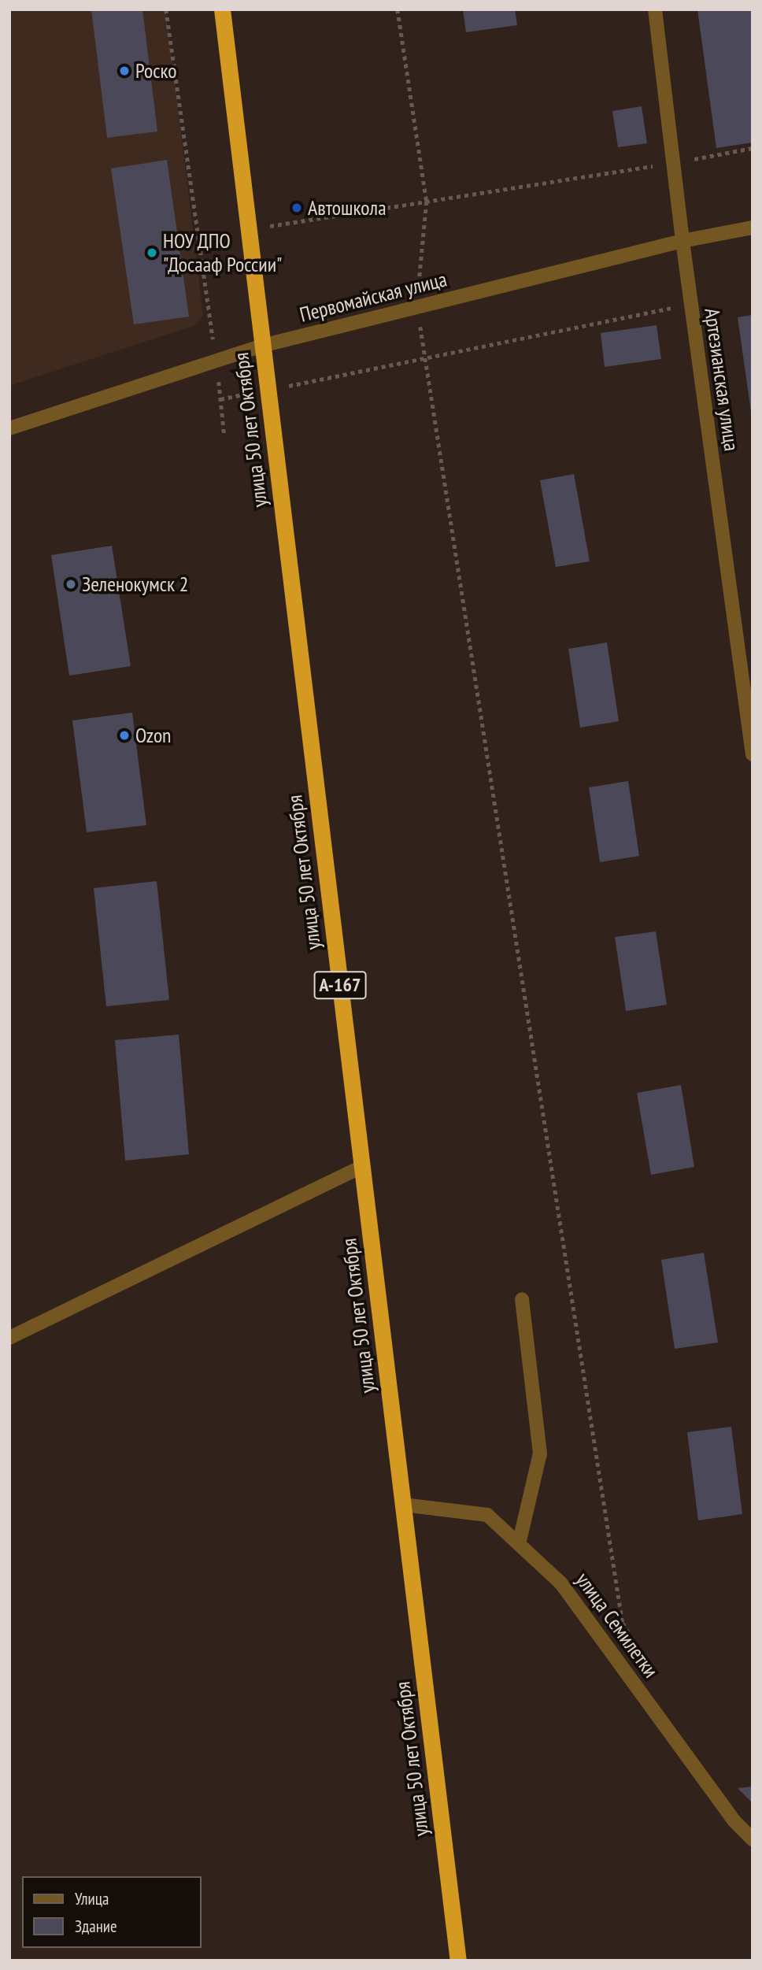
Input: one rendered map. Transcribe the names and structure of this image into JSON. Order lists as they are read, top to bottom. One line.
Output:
{"streets":{"highway":["улица 50 лет Октября","А-167"],"street":["Первомайская улица","Артезианская улица","улица Семилетки"]},"crossings":[["Первомайская улица","Артезианская улица"],["Первомайская улица","улица 50 лет Октября"],["улица 50 лет Октября","улица Семилетки"]],"places":["Роско","Автошкола","НОУ ДПО \"Досааф России\"","Зеленокумск 2","Ozon"],"legend":["Улица","Здание"]}
